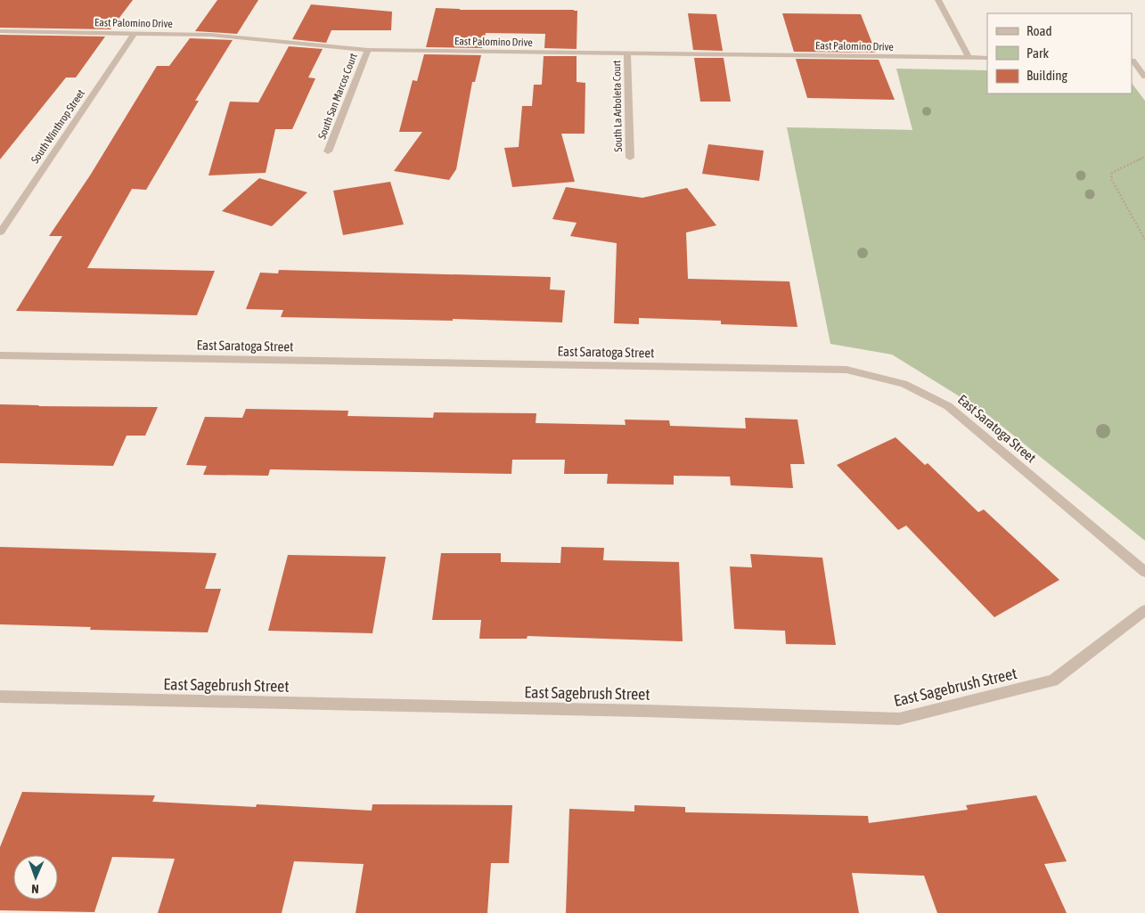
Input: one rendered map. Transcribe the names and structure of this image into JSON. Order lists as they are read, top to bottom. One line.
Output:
{"streets":{"street":["East Palomino Drive","South San Marcos Court","South La Arboleta Court","South Winthrop Street","East Saratoga Street","East Sagebrush Street"]},"crossings":[["East Palomino Drive","South San Marcos Court"],["East Palomino Drive","South La Arboleta Court"],["East Palomino Drive","South Winthrop Street"]],"legend":["Road","Park","Building"],"north":"bottom"}
